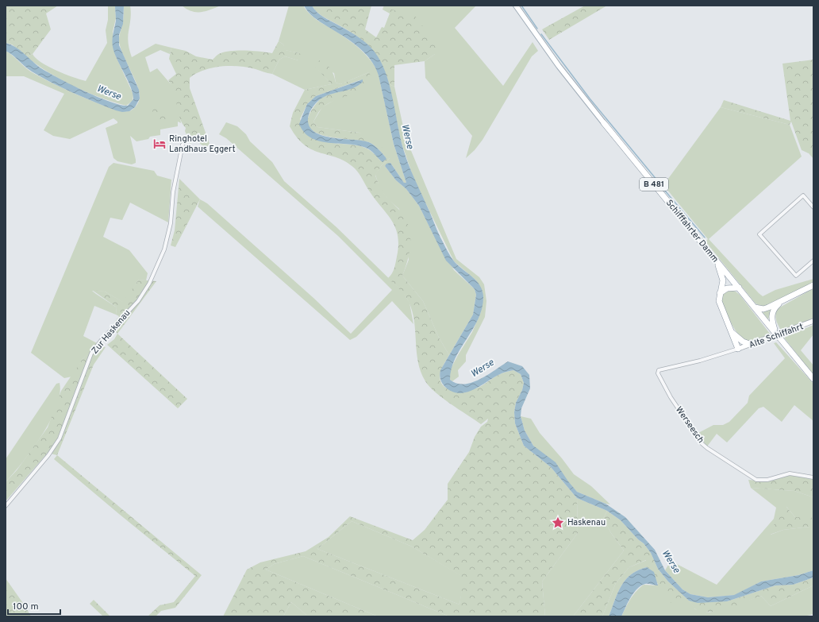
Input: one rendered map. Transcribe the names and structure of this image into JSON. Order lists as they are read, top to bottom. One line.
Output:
{"streets":{"highway":["B 481","Schifffahrter Damm"],"street":["Zur Haskenau","Alte Schiffahrt","Werseesch"]},"crossings":[["B 481","Schifffahrter Damm"],["B 481","Alte Schiffahrt"],["B 481","Werseesch"],["Alte Schiffahrt","Werseesch"]],"water":["Werse"],"places":{"hotel":["Ringhotel Landhaus Eggert"],"place":["Haskenau"]},"scale_bar":"100 m"}
